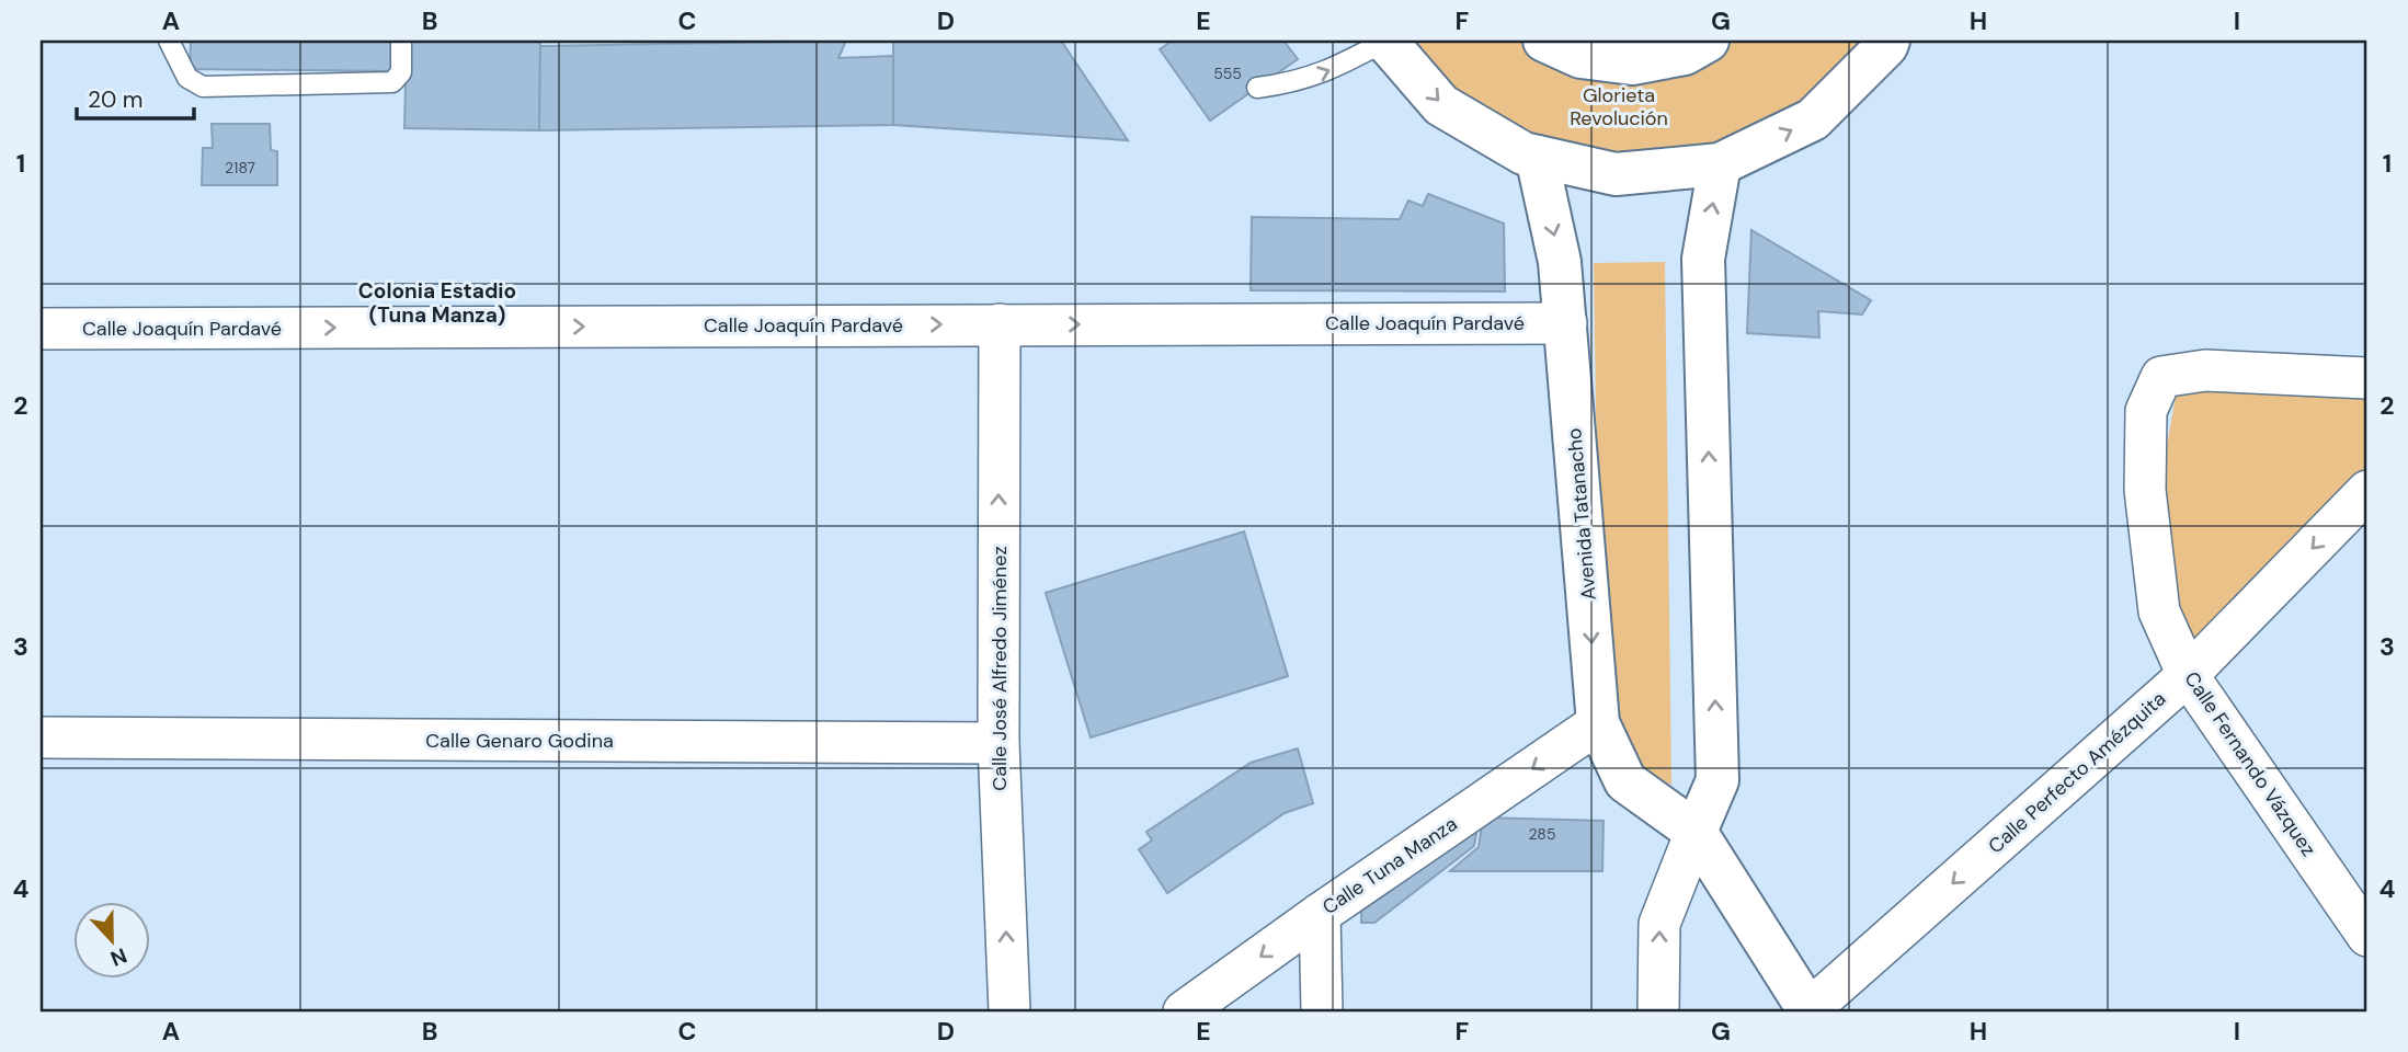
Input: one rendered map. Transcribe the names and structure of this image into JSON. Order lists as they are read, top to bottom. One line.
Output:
{"streets":{"street":["Calle Joaquín Pardavé","Avenida Tatanacho","Calle José Alfredo Jiménez","Calle Genaro Godina","Calle Fernando Vázquez","Calle Perfecto Amézquita","Calle Tuna Manza"]},"crossings":[["Calle Joaquín Pardavé","Avenida Tatanacho"],["Calle Joaquín Pardavé","Calle José Alfredo Jiménez"],["Avenida Tatanacho","Calle Tuna Manza"],["Calle José Alfredo Jiménez","Calle Genaro Godina"],["Calle Fernando Vázquez","Calle Perfecto Amézquita"]],"one_way":["Calle Joaquín Pardavé","Calle José Alfredo Jiménez","Calle Perfecto Amézquita","Calle Tuna Manza"],"districts":["Colonia Estadio (Tuna Manza)"],"parks":["Glorieta Revolución"],"house_numbers":["555","2187","285"],"scale_bar":"20 m","north":"bottom","grid":{"columns":["A","B","C","D","E","F","G","H","I"],"rows":["1","2","3","4"]}}
